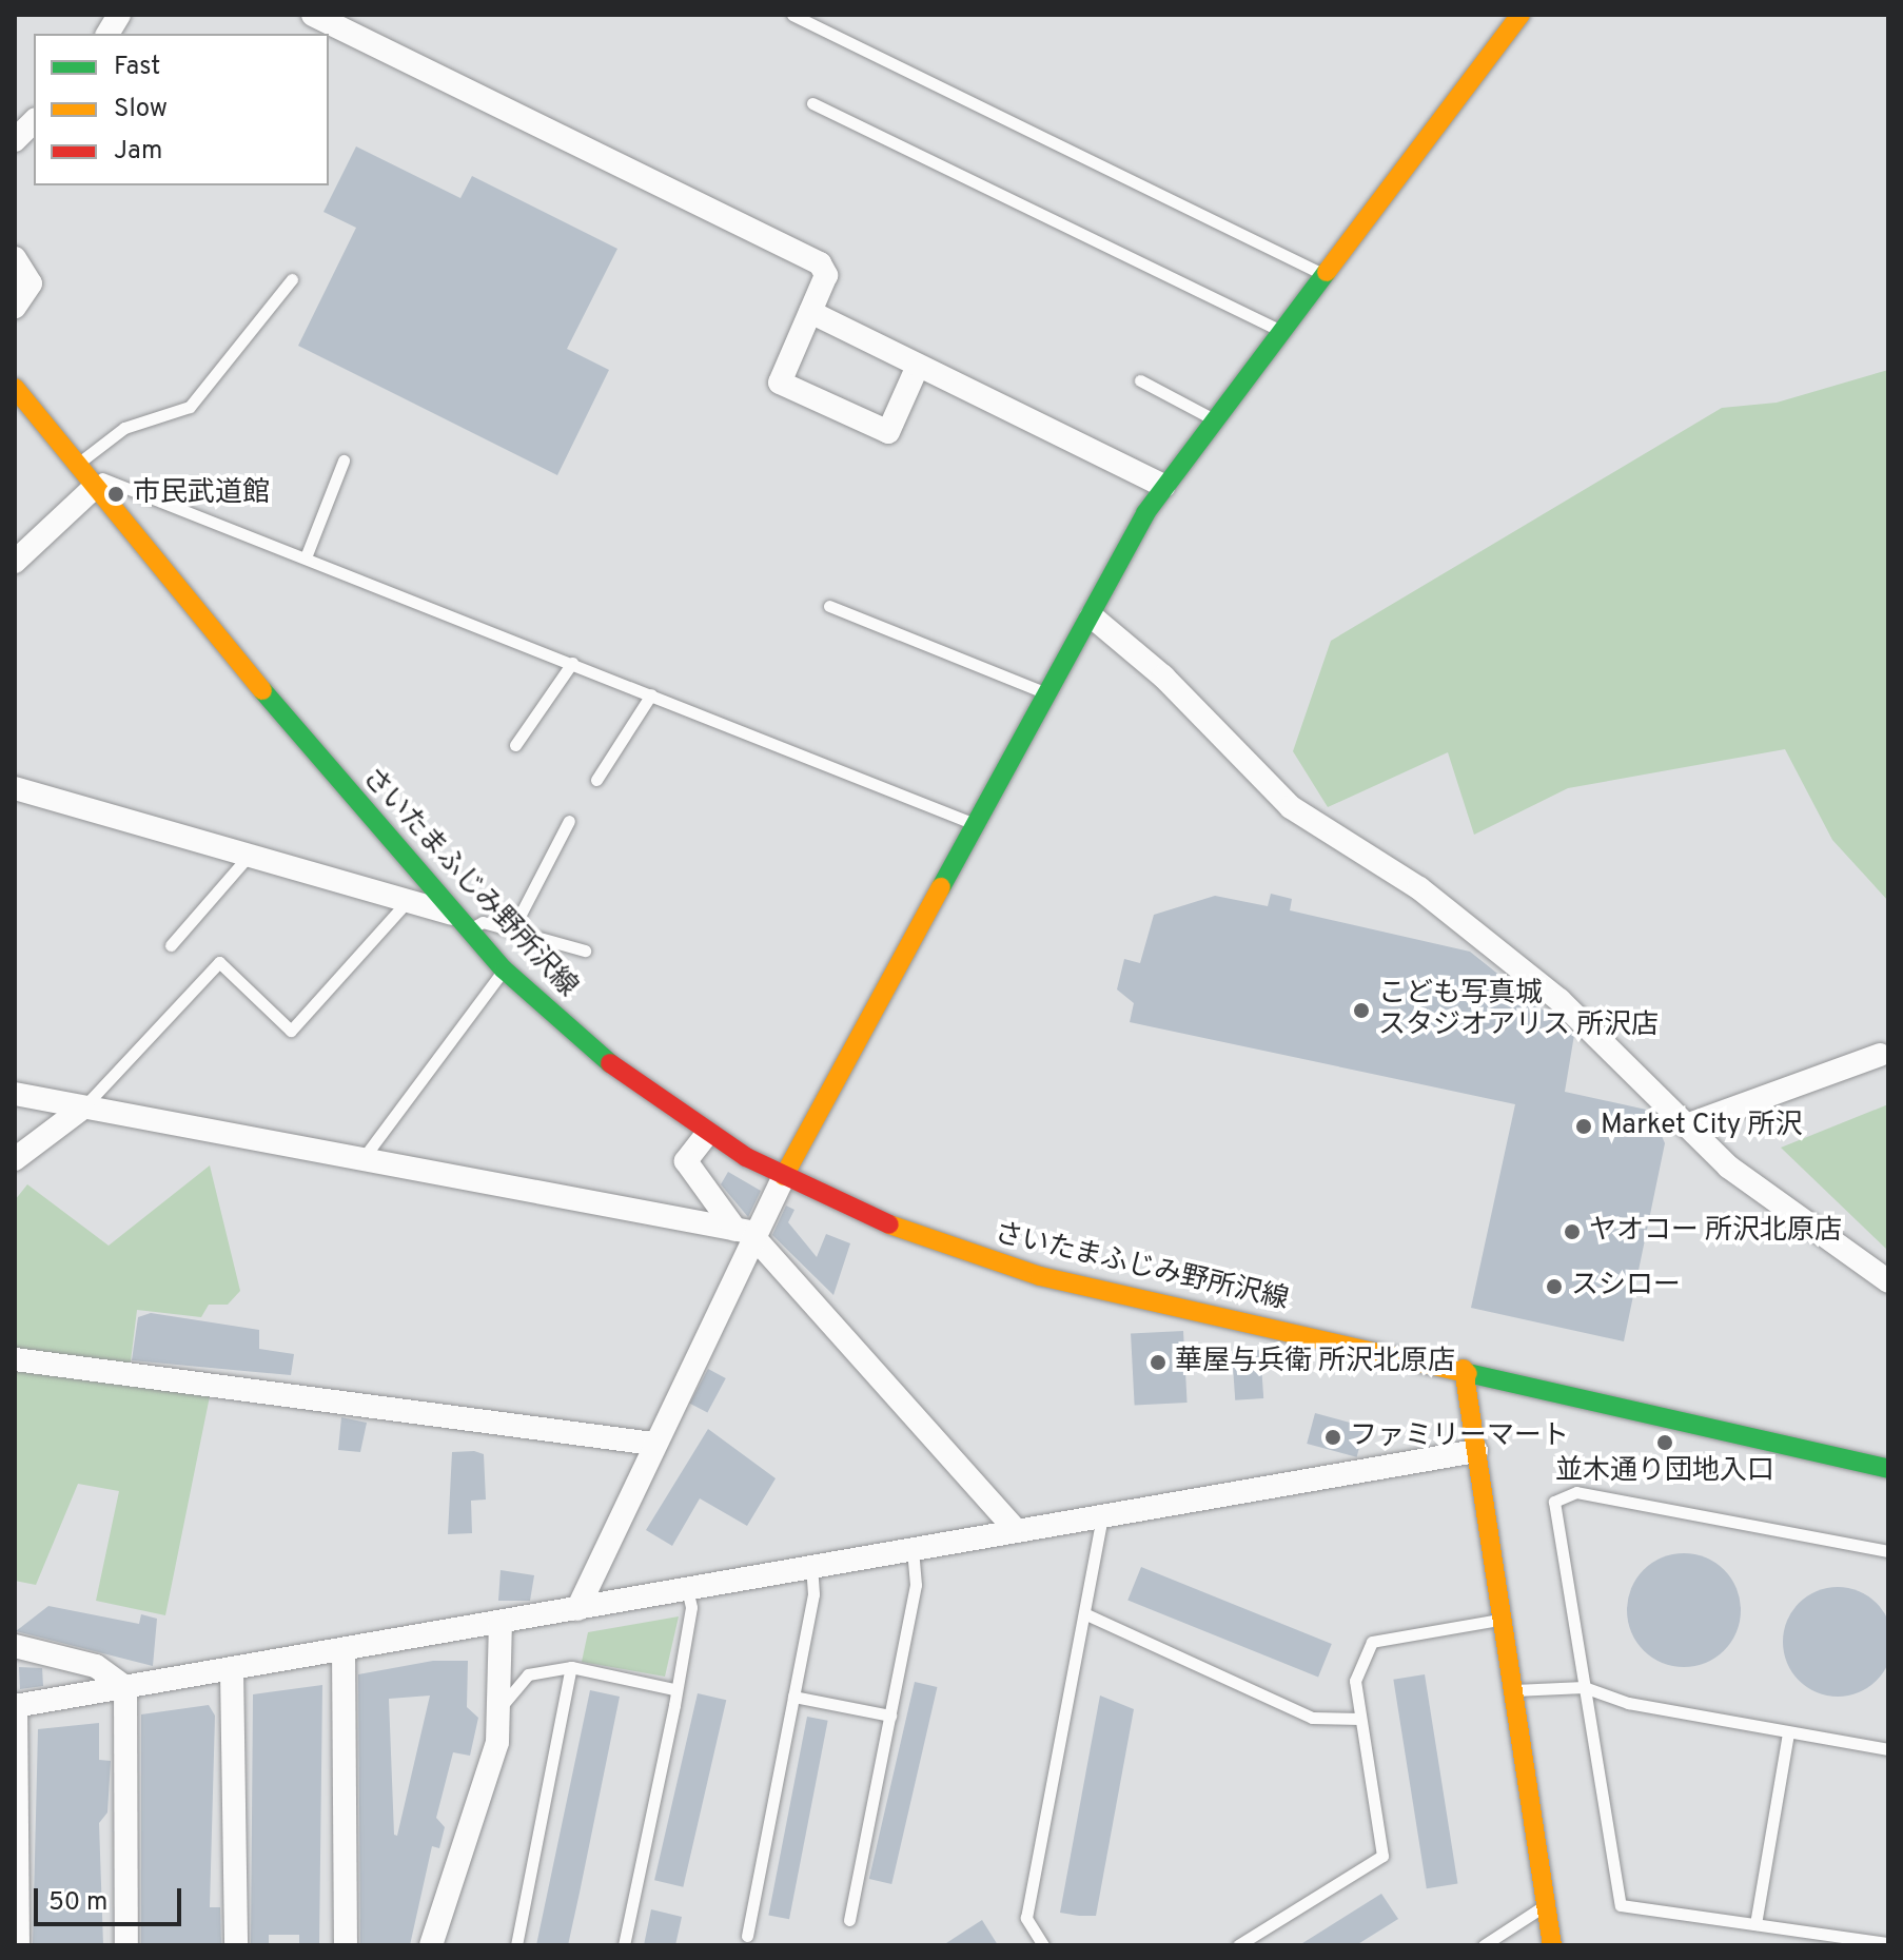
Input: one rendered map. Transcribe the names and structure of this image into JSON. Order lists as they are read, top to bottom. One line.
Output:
{"streets":{"main road":["さいたまふじみ野所沢線"]},"places":["市民武道館","こども写真城 スタジオアリス 所沢店","Market City 所沢","ヤオコー 所沢北原店","スシロー","華屋与兵衛 所沢北原店","ファミリーマート","並木通り団地入口"],"legend":["Fast","Slow","Jam"],"scale_bar":"50 m"}
